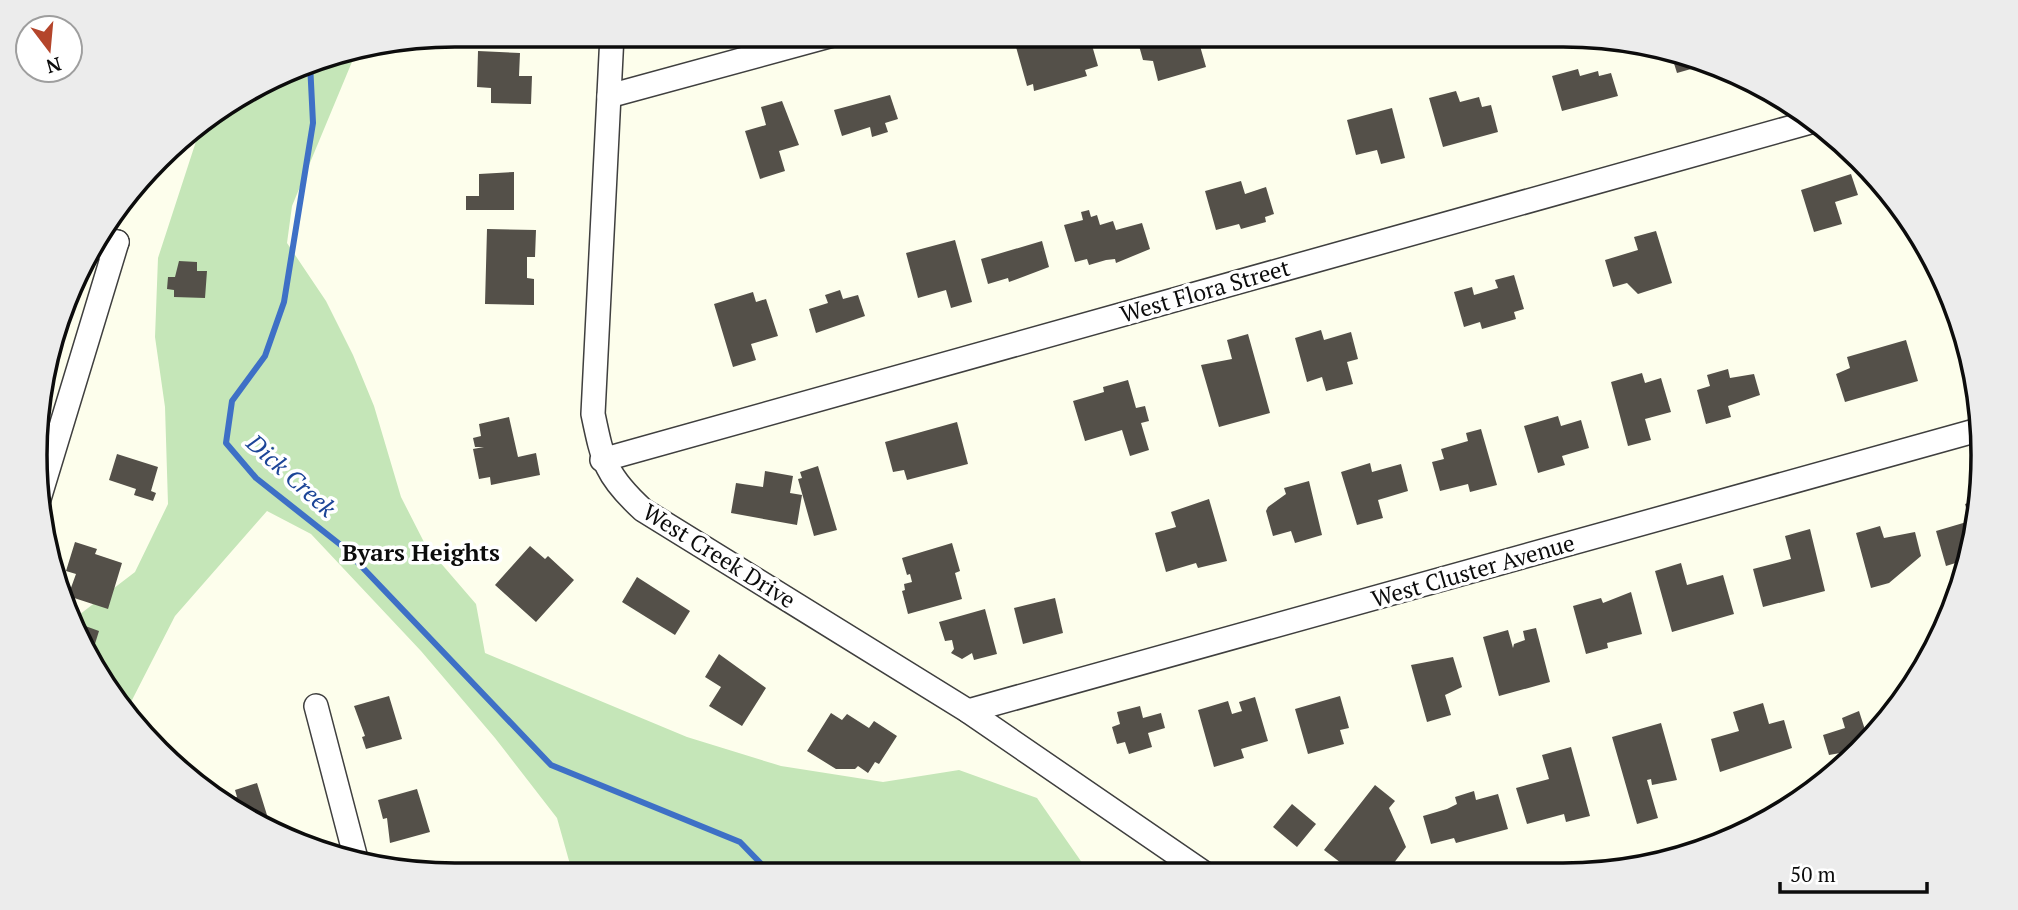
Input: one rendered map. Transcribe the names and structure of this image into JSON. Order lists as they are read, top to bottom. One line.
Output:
{"streets":{"street":["West Flora Street","West Creek Drive","West Cluster Avenue"]},"crossings":[["West Flora Street","West Creek Drive"],["West Creek Drive","West Cluster Avenue"]],"districts":["Byars Heights"],"water":["Dick Creek"],"scale_bar":"50 m","north":"bottom"}
